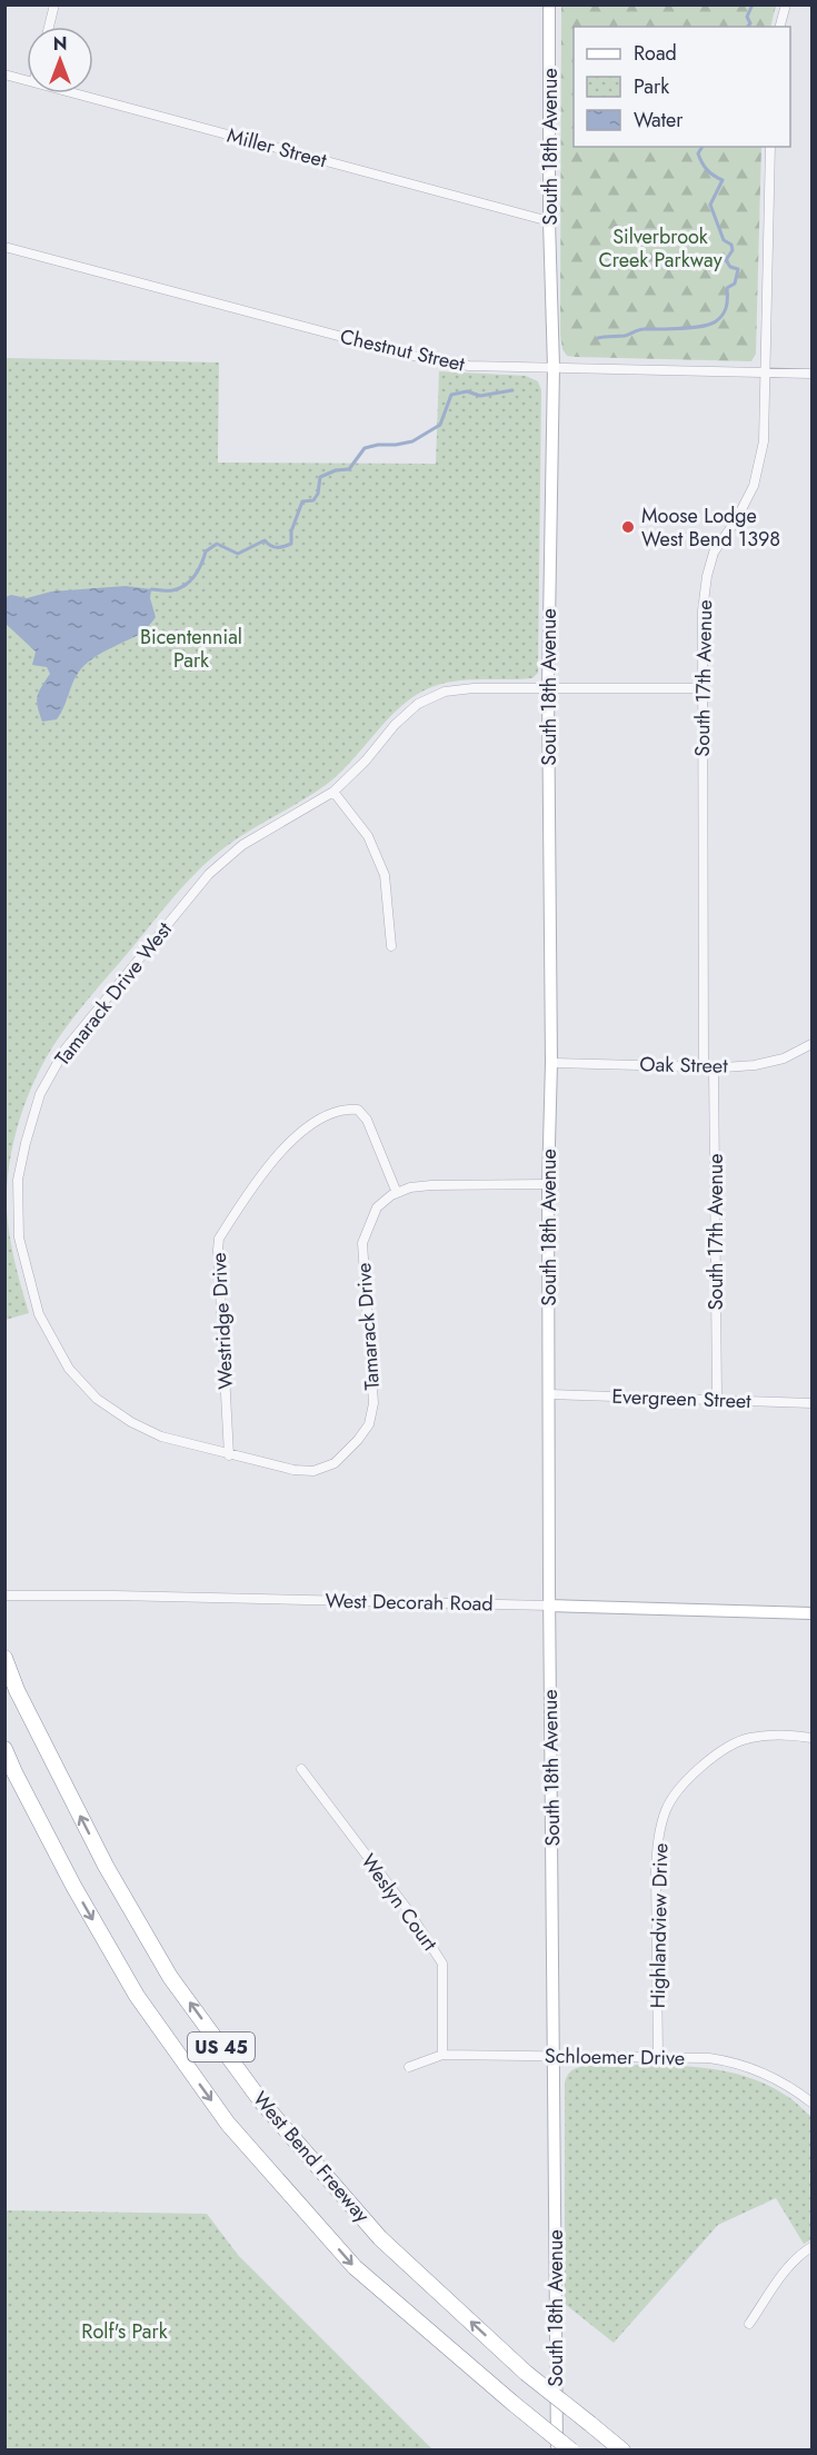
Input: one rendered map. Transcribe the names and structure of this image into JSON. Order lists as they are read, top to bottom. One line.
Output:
{"streets":{"highway":["US 45","West Bend Freeway"],"street":["South 18th Avenue","Miller Street","Chestnut Street","South 17th Avenue","Tamarack Drive West","Oak Street","Westridge Drive","Tamarack Drive","Evergreen Street","West Decorah Road","Weslyn Court","Highlandview Drive","Schloemer Drive"]},"crossings":[["South 18th Avenue","Miller Street"],["South 18th Avenue","Chestnut Street"],["South 18th Avenue","Tamarack Drive West"],["South 18th Avenue","Oak Street"],["South 18th Avenue","Evergreen Street"],["South 18th Avenue","West Decorah Road"],["South 18th Avenue","Schloemer Drive"],["Chestnut Street","South 17th Avenue"],["South 17th Avenue","Tamarack Drive West"],["South 17th Avenue","Oak Street"],["South 17th Avenue","Evergreen Street"],["Tamarack Drive West","Westridge Drive"],["Tamarack Drive West","Tamarack Drive"],["Westridge Drive","Tamarack Drive"],["Weslyn Court","Schloemer Drive"],["Highlandview Drive","Schloemer Drive"]],"parks":["Silverbrook Creek Parkway","Bicentennial Park","Rolf's Park"],"places":["Moose Lodge West Bend 1398"],"legend":["Road","Park","Water"],"north":"top"}
